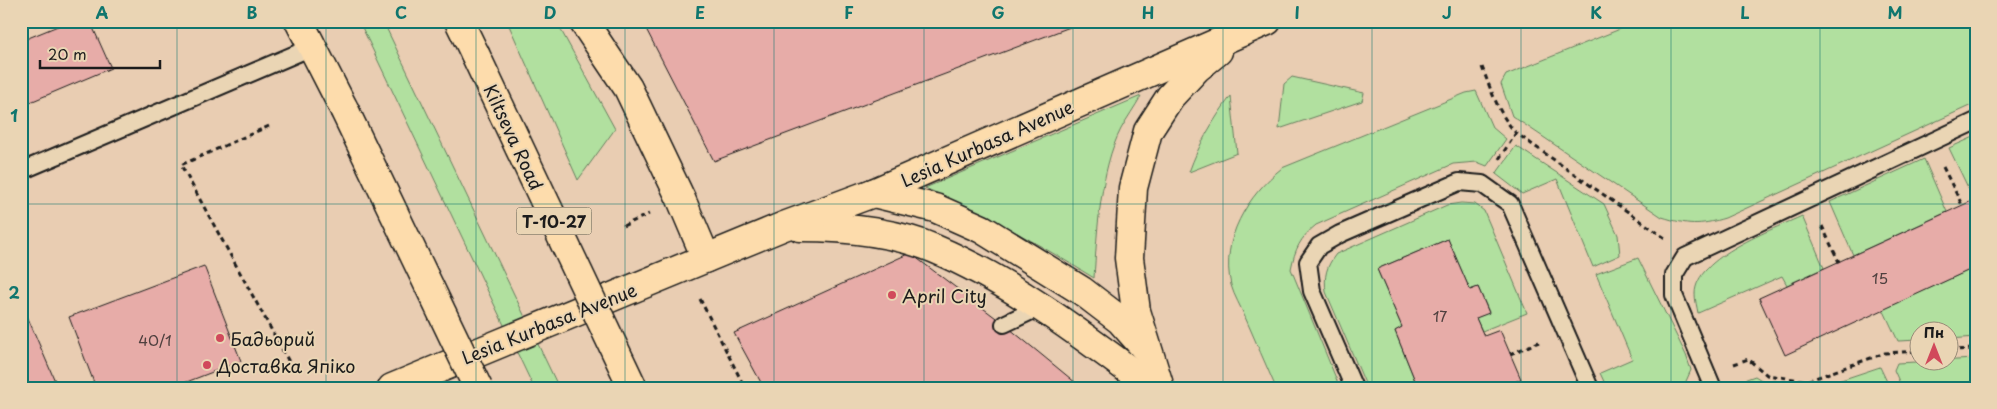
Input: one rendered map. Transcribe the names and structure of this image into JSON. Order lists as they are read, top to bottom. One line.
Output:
{"streets":{"main road":["Kiltseva Road","Lesia Kurbasa Avenue","Т-10-27"]},"places":["April City","Бадьорий","Доставка Япіко"],"house_numbers":["15","17","40/1"],"scale_bar":"20 m","north":"top","grid":{"columns":["A","B","C","D","E","F","G","H","I","J","K","L","M"],"rows":["1","2"]}}
